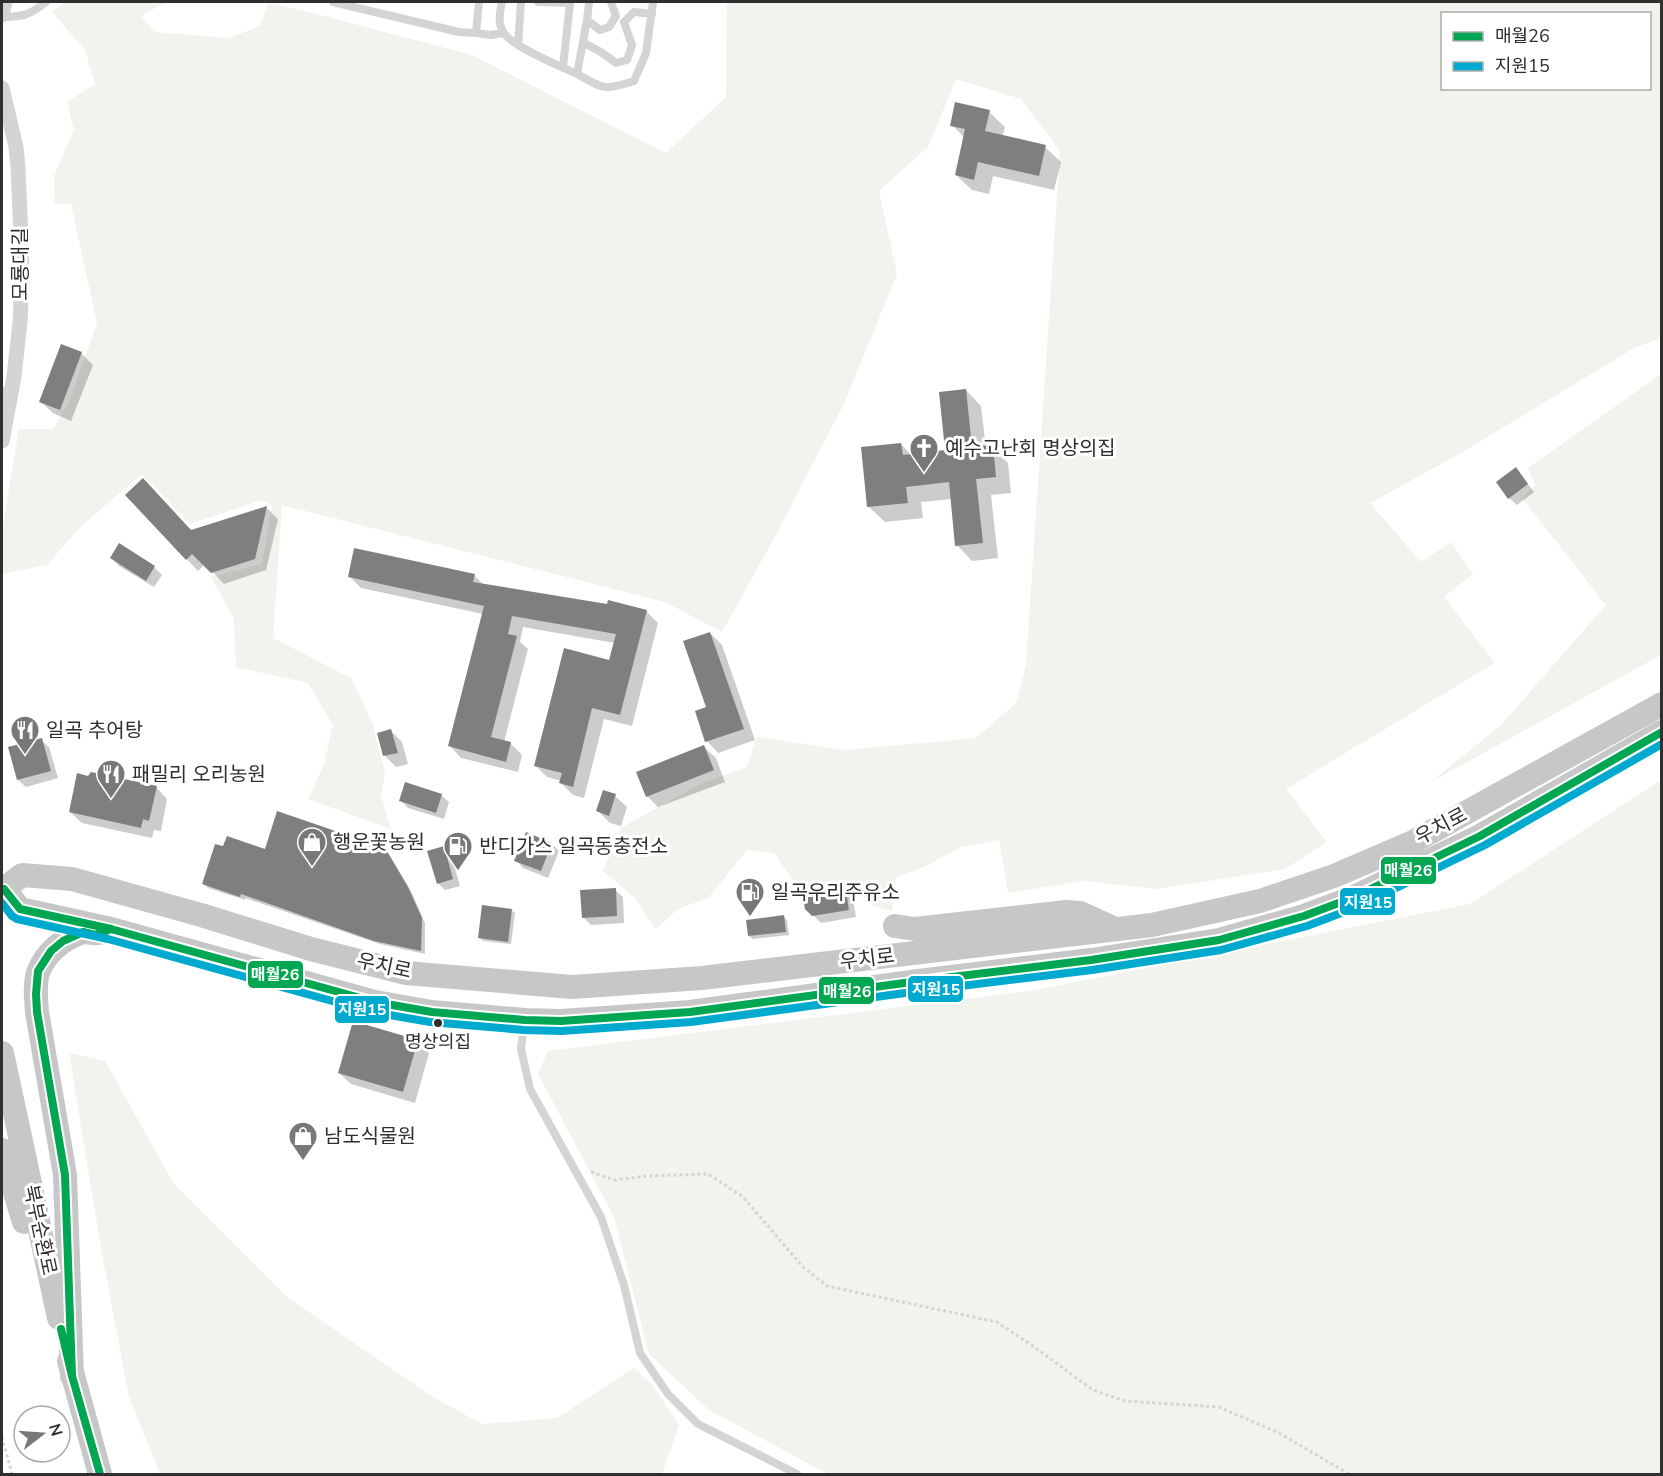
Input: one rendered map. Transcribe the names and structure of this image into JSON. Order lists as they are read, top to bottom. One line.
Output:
{"streets":{"main road":["우치로","북부순환로"],"street":["모룡대길"]},"places":{"church":["예수고난회 명상의집"],"restaurant":["일곡 추어탕","패밀리 오리농원"],"shop":["행운꽃농원","남도식물원"],"fuel station":["반디가스 일곡동충전소","일곡우리주유소"],"other":["명상의집"]},"lines":["transit line 매월26","transit line 지원15"],"legend":["매월26","지원15"],"north":"right"}
